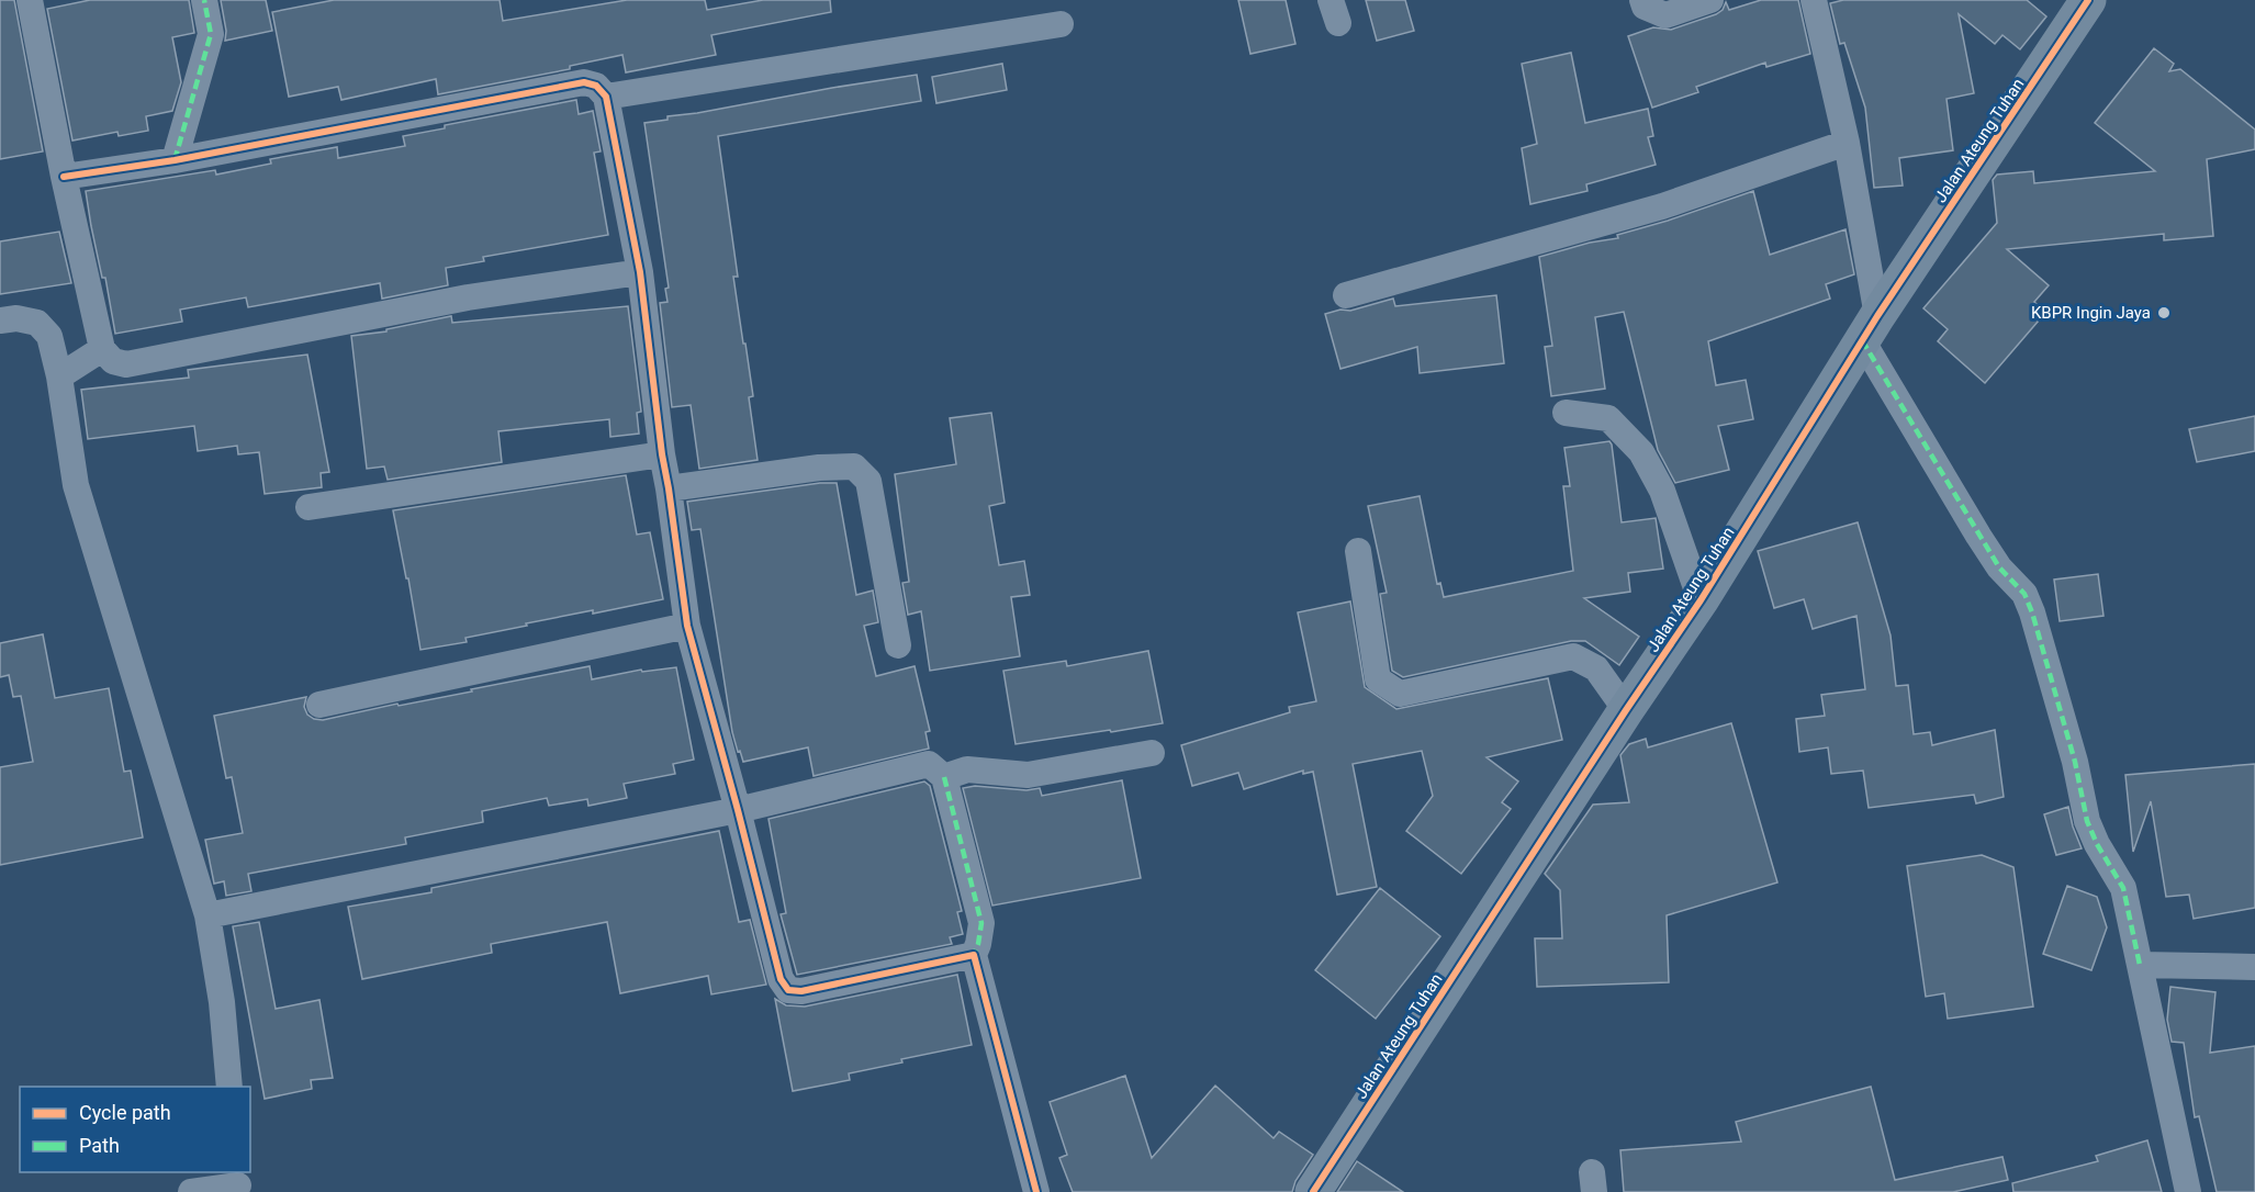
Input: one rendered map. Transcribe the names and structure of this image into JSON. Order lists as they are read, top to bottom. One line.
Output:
{"streets":{"street":["Jalan Ateung Tuhan"]},"places":["KBPR Ingin Jaya"],"legend":["Cycle path","Path"]}
